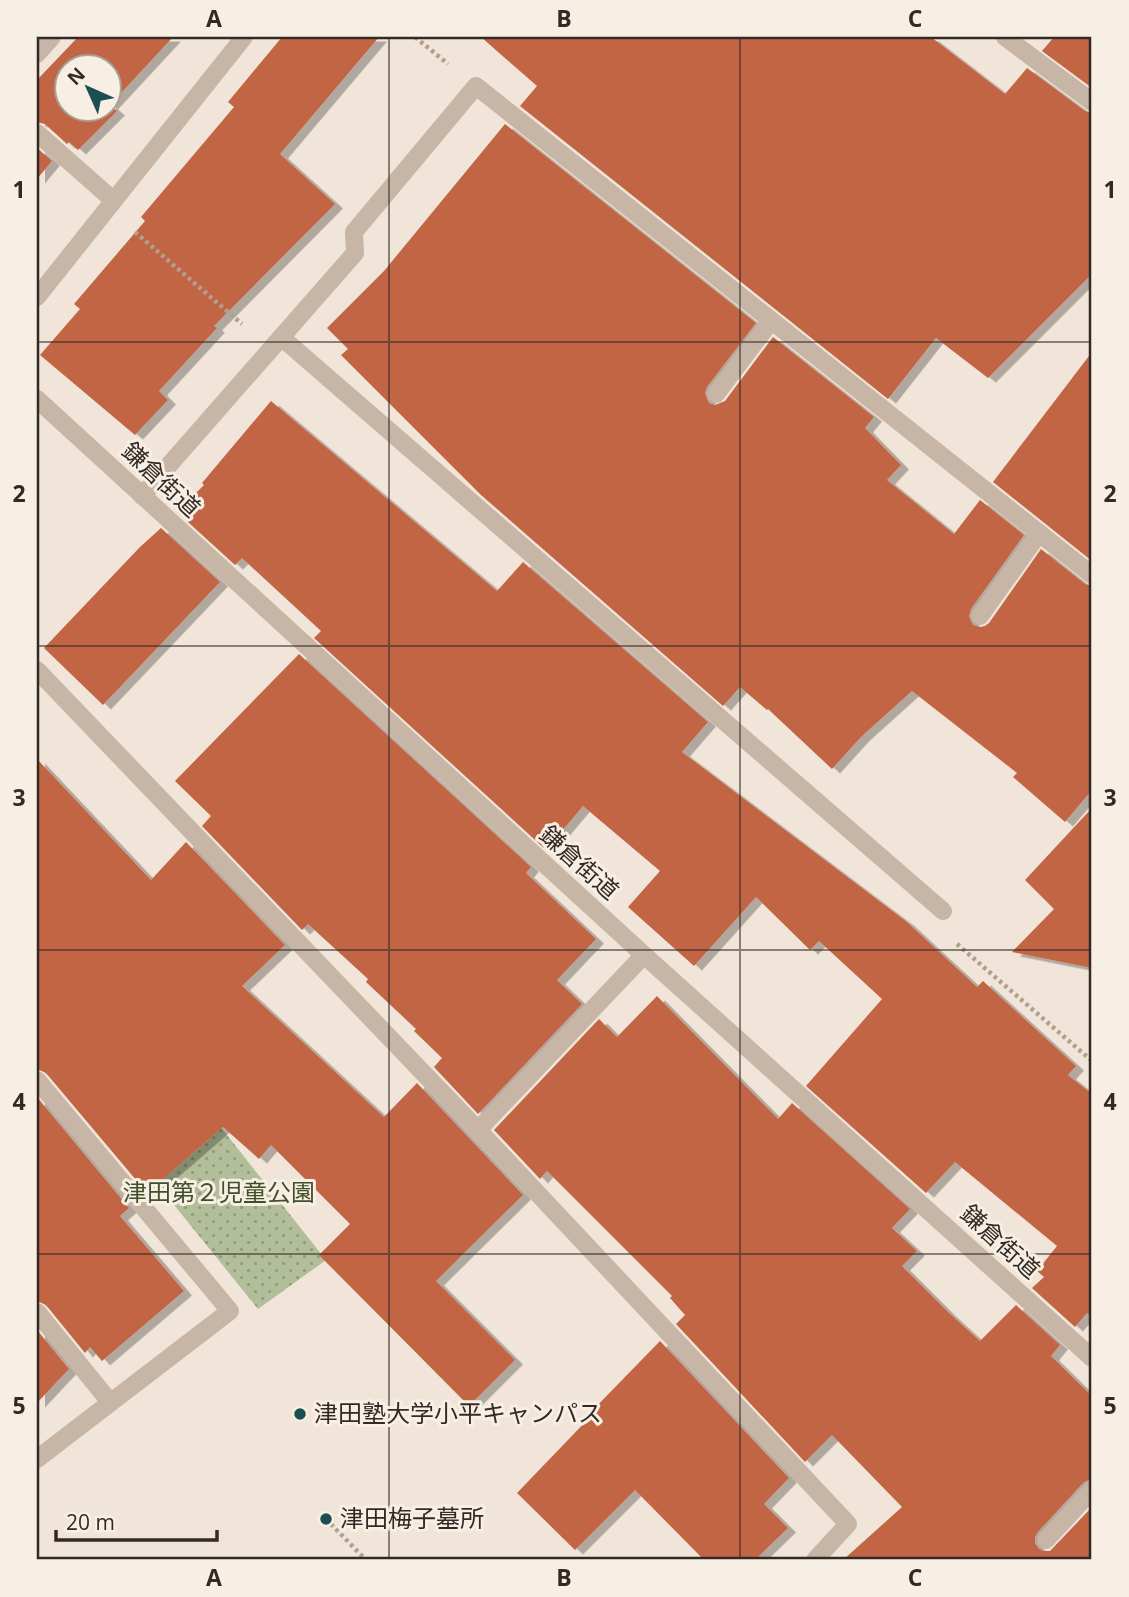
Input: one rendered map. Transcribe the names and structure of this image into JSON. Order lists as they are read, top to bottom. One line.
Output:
{"streets":{"street":["鎌倉街道"]},"parks":["津田第２児童公園"],"places":["津田塾大学小平キャンパス","津田梅子墓所"],"scale_bar":"20 m","north":"top left","grid":{"columns":["A","B","C"],"rows":["1","2","3","4","5"]}}
